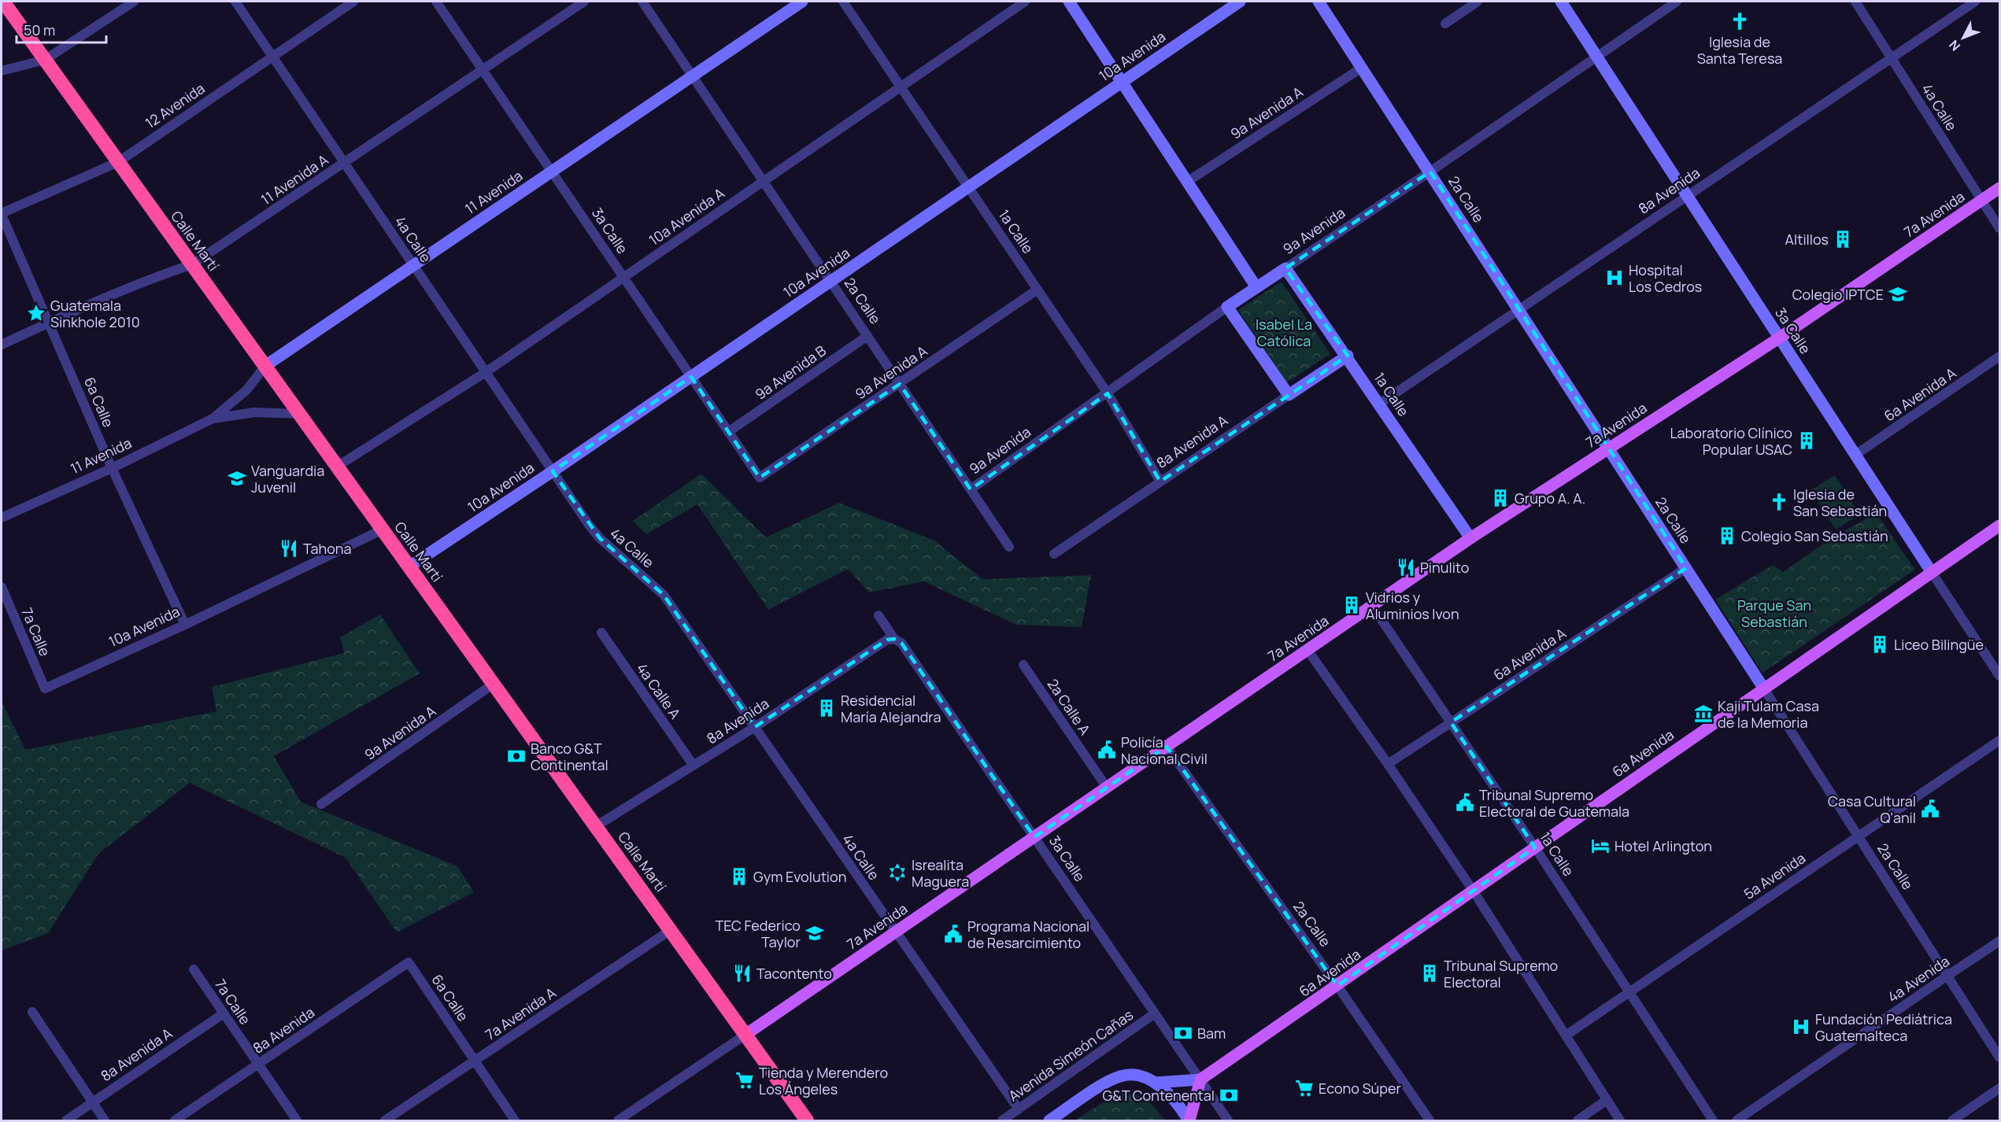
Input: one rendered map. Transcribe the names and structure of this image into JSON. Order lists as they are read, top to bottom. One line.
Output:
{"streets":{"highway":["Calle Martí"],"main road":["10a Avenida","11 Avenida","2a Calle","7a Avenida","3a Calle","9a Avenida","1a Calle","8a Avenida A","6a Avenida"],"street":["12 Avenida","4a Calle","9a Avenida A","11 Avenida A","8a Avenida","10a Avenida A","9a Avenida B","6a Avenida A","6a Calle","7a Calle","4a Calle A","2a Calle A","5a Avenida","4a Avenida","7a Avenida A","Avenida Simeón Cañas"]},"crossings":[["10a Avenida","4a Calle"],["10a Avenida","2a Calle"],["10a Avenida","3a Calle"],["10a Avenida","1a Calle"],["10a Avenida","Calle Martí"],["10a Avenida","6a Calle"],["10a Avenida","7a Calle"],["12 Avenida","4a Calle"],["12 Avenida","Calle Martí"],["12 Avenida","6a Calle"],["4a Calle","11 Avenida A"],["4a Calle","8a Avenida"],["4a Calle","11 Avenida"],["4a Calle","7a Avenida"],["4a Calle","10a Avenida A"],["4a Calle","Avenida Simeón Cañas"],["9a Avenida A","2a Calle"],["9a Avenida A","3a Calle"],["9a Avenida A","1a Calle"],["9a Avenida A","Calle Martí"],["11 Avenida A","3a Calle"],["11 Avenida A","Calle Martí"],["11 Avenida A","6a Calle"],["8a Avenida","2a Calle"],["8a Avenida","3a Calle"],["8a Avenida","1a Calle"],["8a Avenida","Calle Martí"],["8a Avenida","6a Calle"],["8a Avenida","7a Calle"],["8a Avenida","4a Calle A"],["11 Avenida","2a Calle"],["11 Avenida","3a Calle"],["11 Avenida","Calle Martí"],["11 Avenida","6a Calle"],["2a Calle","7a Avenida"],["2a Calle","10a Avenida A"],["2a Calle","9a Avenida"],["2a Calle","9a Avenida B"],["2a Calle","6a Avenida A"],["2a Calle","6a Avenida"],["2a Calle","5a Avenida"],["2a Calle","4a Avenida"],["7a Avenida","3a Calle"],["7a Avenida","1a Calle"],["7a Avenida","Calle Martí"],["7a Avenida","2a Calle A"],["10a Avenida A","3a Calle"],["10a Avenida A","1a Calle"],["10a Avenida A","Calle Martí"],["3a Calle","9a Avenida"],["3a Calle","9a Avenida B"],["3a Calle","6a Avenida A"],["3a Calle","6a Avenida"],["3a Calle","Avenida Simeón Cañas"],["9a Avenida","1a Calle"],["1a Calle","6a Avenida A"],["1a Calle","8a Avenida A"],["1a Calle","6a Avenida"],["1a Calle","5a Avenida"],["Calle Martí","7a Avenida A"],["6a Calle","7a Avenida A"],["8a Avenida A","7a Calle"]],"parks":["Isabel La Católica","Parque San Sebastián"],"places":{"church":["Iglesia de Santa Teresa","Iglesia de San Sebastián"],"building":["Altillos","Laboratorio Clínico Popular USAC","Grupo A. A.","Colegio San Sebastián","Vidrios y Aluminios Ivon","Liceo Bilingüe","Residencial María Alejandra","Gym Evolution","Tribunal Supremo Electoral"],"hospital":["Hospital Los Cedros","Fundación Pediátrica Guatemalteca"],"school or university":["Colegio IPTCE","Vanguardia Juvenil","TEC Federico Taylor"],"place":["Guatemala Sinkhole 2010"],"restaurant":["Tahona","Pinulito","Tacontento"],"museum":["Kaji Tulam Casa de la Memoria"],"public building":["Policía Nacional Civil","Tribunal Supremo Electoral de Guatemala","Casa Cultural Q'anil","Programa Nacional de Resarcimiento"],"bank":["Banco G&T Continental","Bam","G&T Contenental"],"hotel":["Hotel Arlington"],"synagogue":["Isrealita Maguera"],"supermarket":["Tienda y Merendero Los Ángeles","Econo Súper"]},"scale_bar":"50 m","north":"bottom left"}
